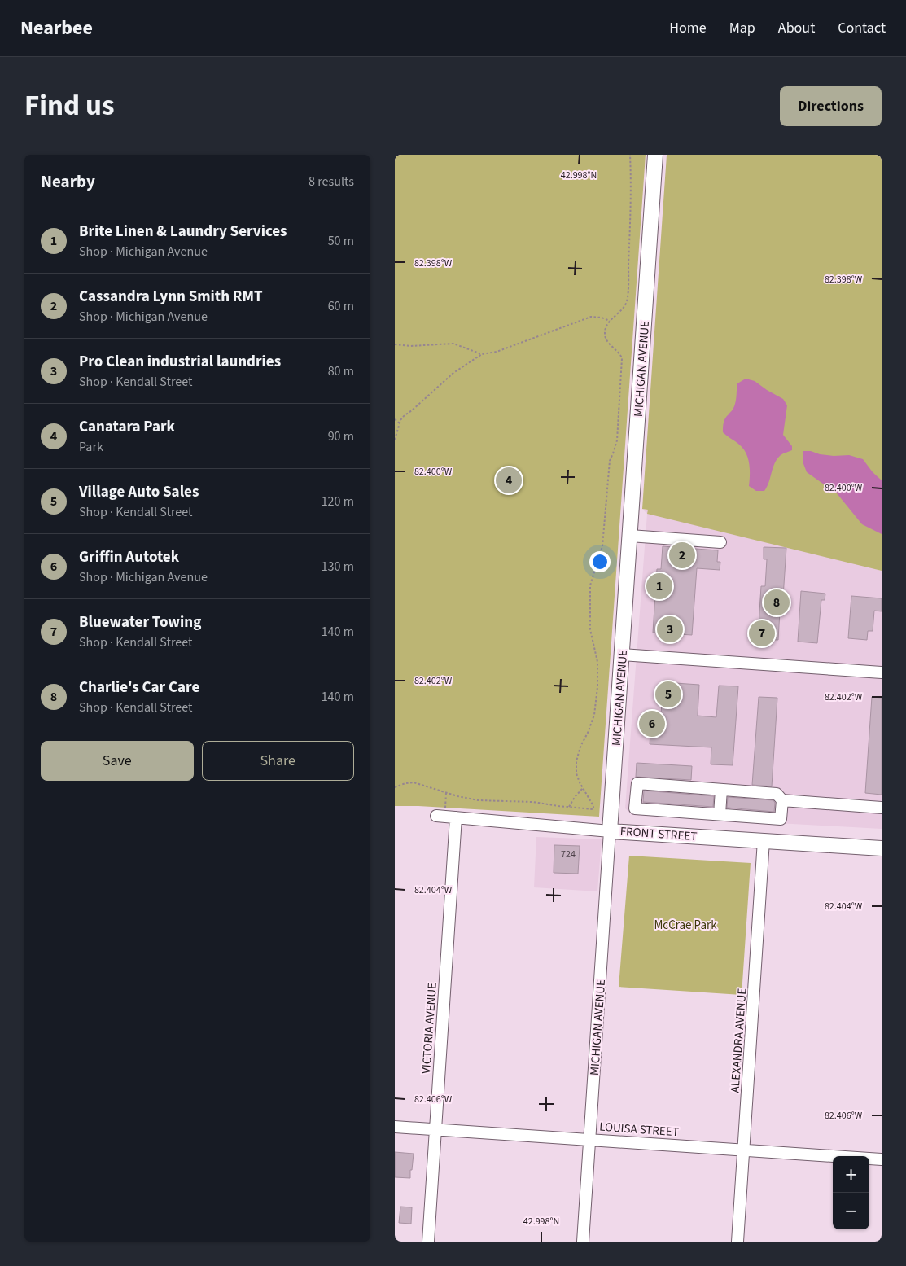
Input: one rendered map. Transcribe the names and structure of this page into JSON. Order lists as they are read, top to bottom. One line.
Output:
{"streets":{"main road":["MICHIGAN AVENUE","FRONT STREET"],"street":["VICTORIA AVENUE","ALEXANDRA AVENUE","LOUISA STREET"]},"crossings":[["MICHIGAN AVENUE","FRONT STREET"],["MICHIGAN AVENUE","LOUISA STREET"],["FRONT STREET","VICTORIA AVENUE"],["FRONT STREET","ALEXANDRA AVENUE"],["VICTORIA AVENUE","LOUISA STREET"],["ALEXANDRA AVENUE","LOUISA STREET"]],"parks":["McCrae Park"],"house_numbers":["724"],"page":{"header":"Nearbee","nav":["Home","Map","About","Contact"],"title":"Find us","buttons":["Directions",["Save","Share"]],"heading":["Nearby","8 results"],"list":[{"mark":"1","name":"Brite Linen & Laundry Services","note":"Shop · Michigan Avenue","value":"50 m"},{"mark":"2","name":"Cassandra Lynn Smith RMT","note":"Shop · Michigan Avenue","value":"60 m"},{"mark":"3","name":"Pro Clean industrial laundries","note":"Shop · Kendall Street","value":"80 m"},{"mark":"4","name":"Canatara Park","note":"Park","value":"90 m"},{"mark":"5","name":"Village Auto Sales","note":"Shop · Kendall Street","value":"120 m"},{"mark":"6","name":"Griffin Autotek","note":"Shop · Michigan Avenue","value":"130 m"},{"mark":"7","name":"Bluewater Towing","note":"Shop · Kendall Street","value":"140 m"},{"mark":"8","name":"Charlie's Car Care","note":"Shop · Kendall Street","value":"140 m"}],"pins":["4","2","1","8","3","7","5","6"],"map_buttons":["+","−"]},"coordinates":["42.998°N","82.398°W","82.400°W","82.402°W","82.404°W","82.406°W"]}
